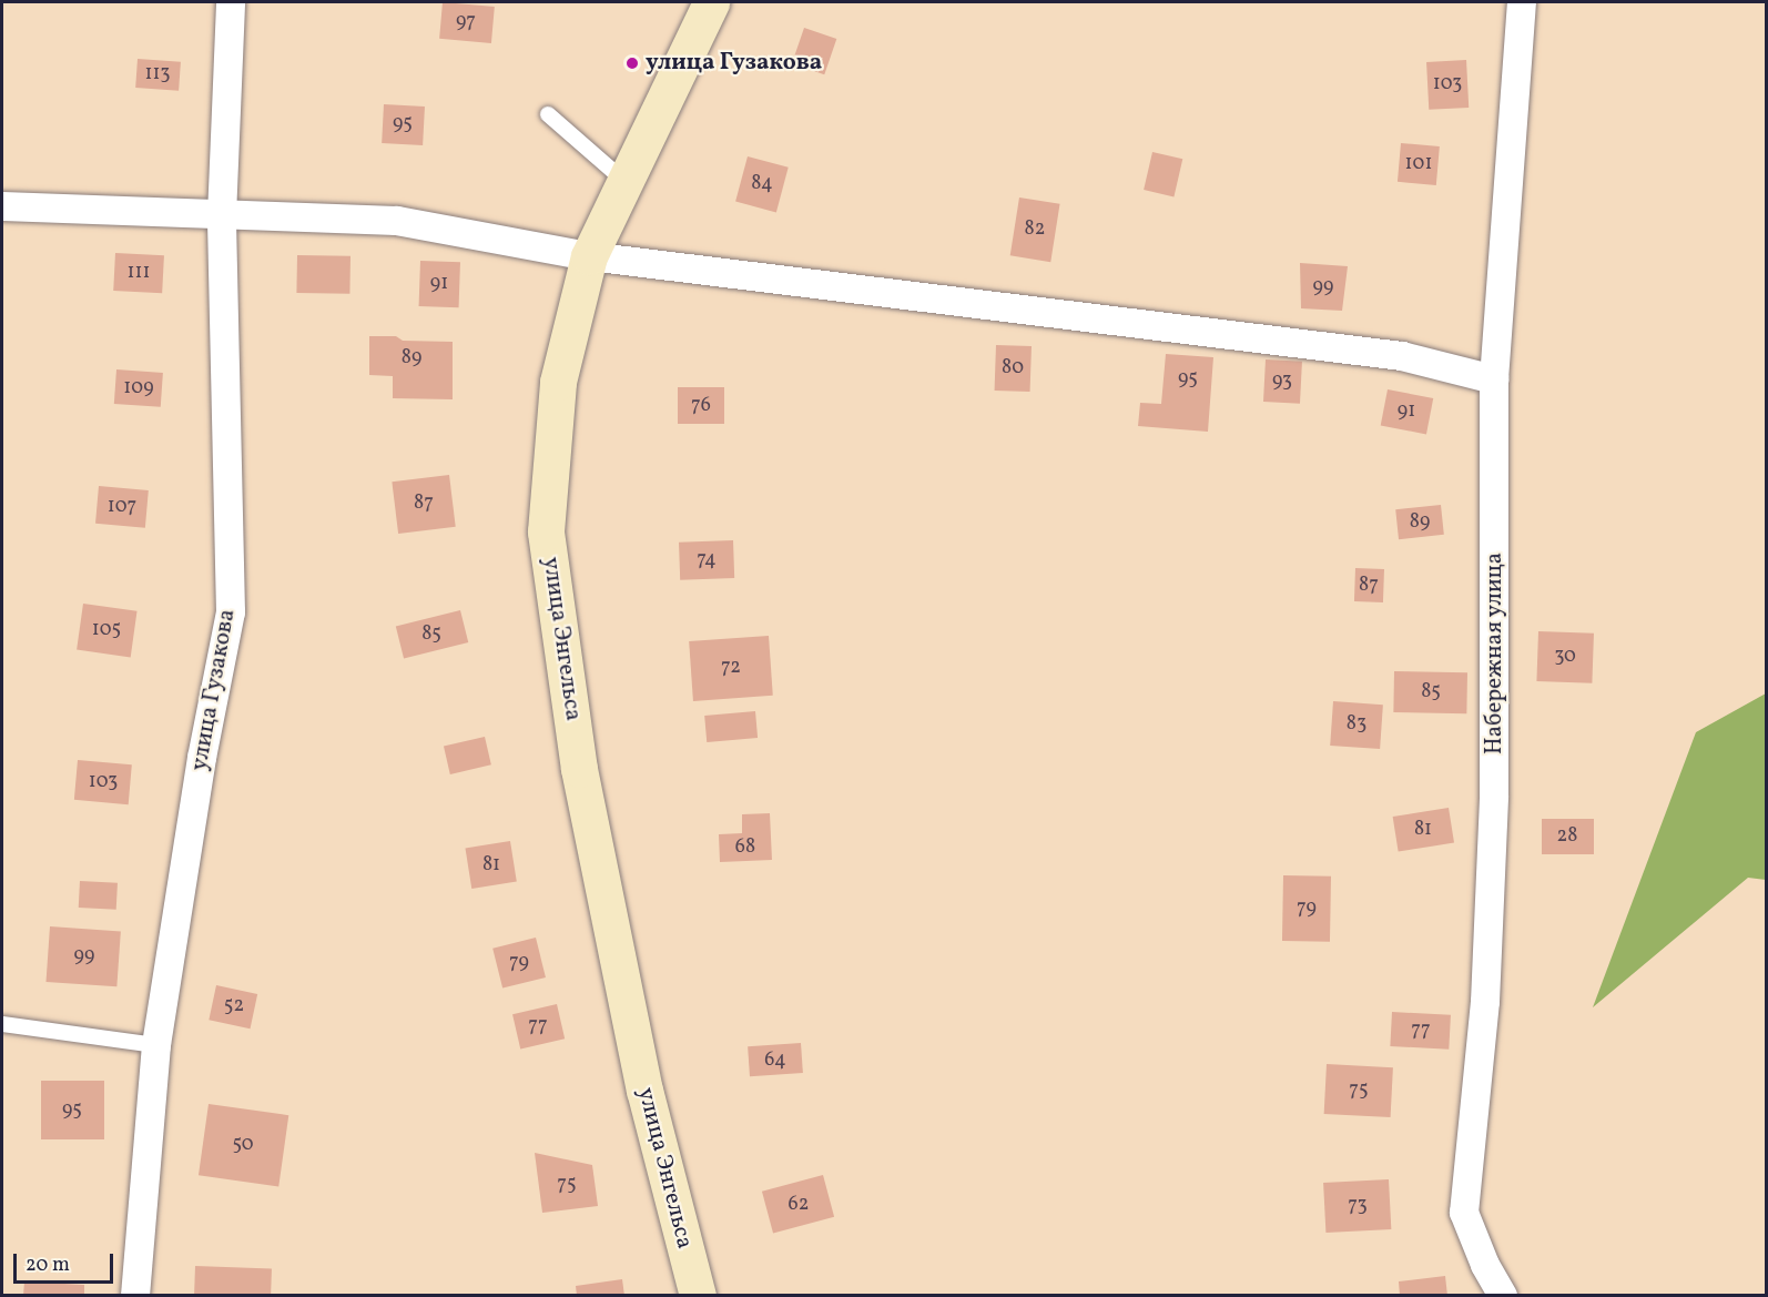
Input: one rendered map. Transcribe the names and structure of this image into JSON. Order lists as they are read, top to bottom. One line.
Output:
{"streets":{"main road":["улица Энгельса"],"street":["Набережная улица","улица Гузакова"]},"places":["улица Гузакова"],"house_numbers":["97","113","103","95","101","84","82","111","91","99","89","80","95","93","109","76","91","87","107","89","74","87","105","85","30","72","85","83","103","81","28","68","81","79","99","79","52","77","77","64","75","95","50","75","62","73"],"scale_bar":"20 m"}
